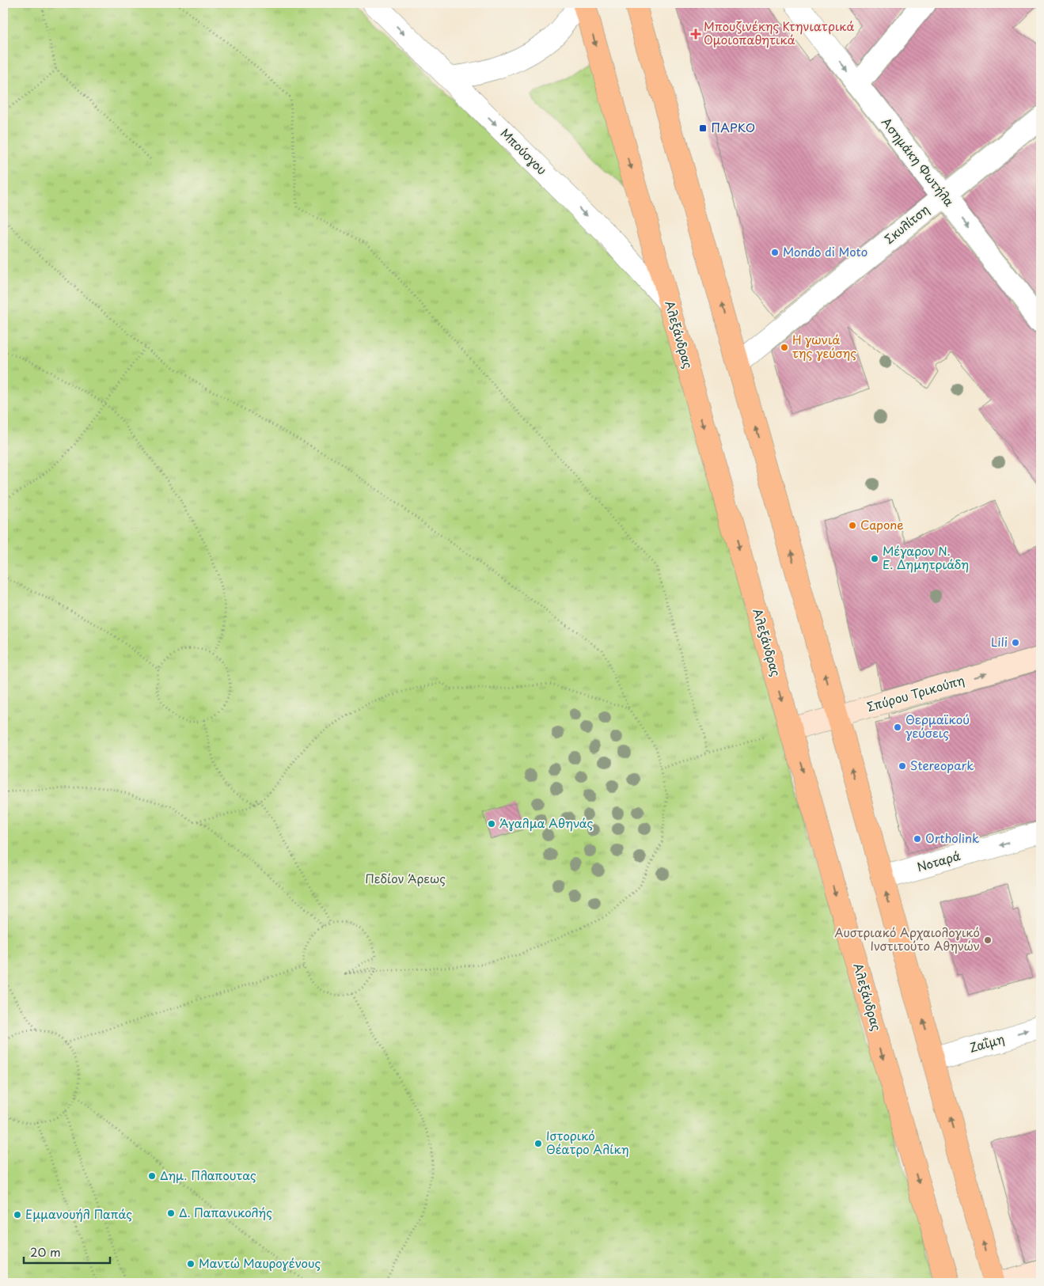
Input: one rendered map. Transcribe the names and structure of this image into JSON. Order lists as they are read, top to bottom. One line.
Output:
{"streets":{"main road":["Αλεξάνδρας"],"street":["Μπούσγου","Ασημάκη Φωτήλα","Σκυλίτση","Σπύρου Τρικούπη","Νοταρά","Ζαΐμη"]},"crossings":[["Μπούσγου","Αλεξάνδρας"],["Ασημάκη Φωτήλα","Σκυλίτση"],["Αλεξάνδρας","Σπύρου Τρικούπη"]],"one_way":["Μπούσγου","Ασημάκη Φωτήλα","Σπύρου Τρικούπη","Νοταρά","Ζαΐμη"],"parks":["Πεδίον Άρεως"],"places":{"health":["Μπουζινέκης Κτηνιατρικά Ομοιοπαθητικά"],"transit":["ΠΑΡΚΟ"],"other":["Mondo di Moto","Η γωνιά της γεύσης","Capone","Μέγαρον Ν. Ε. Δημητριάδη","Lili","Θερμαϊκού γεύσεις","Stereopark","Άγαλμα Αθηνάς","Ortholink","Αυστριακό Αρχαιολογικό Ινστιτούτο Αθηνών","Ιστορικό Θέατρο Αλίκη","Δημ. Πλαπουτας","Δ. Παπανικολής","Εμμανουήλ Παπάς","Μαντώ Μαυρογένους"]},"scale_bar":"20 m"}
